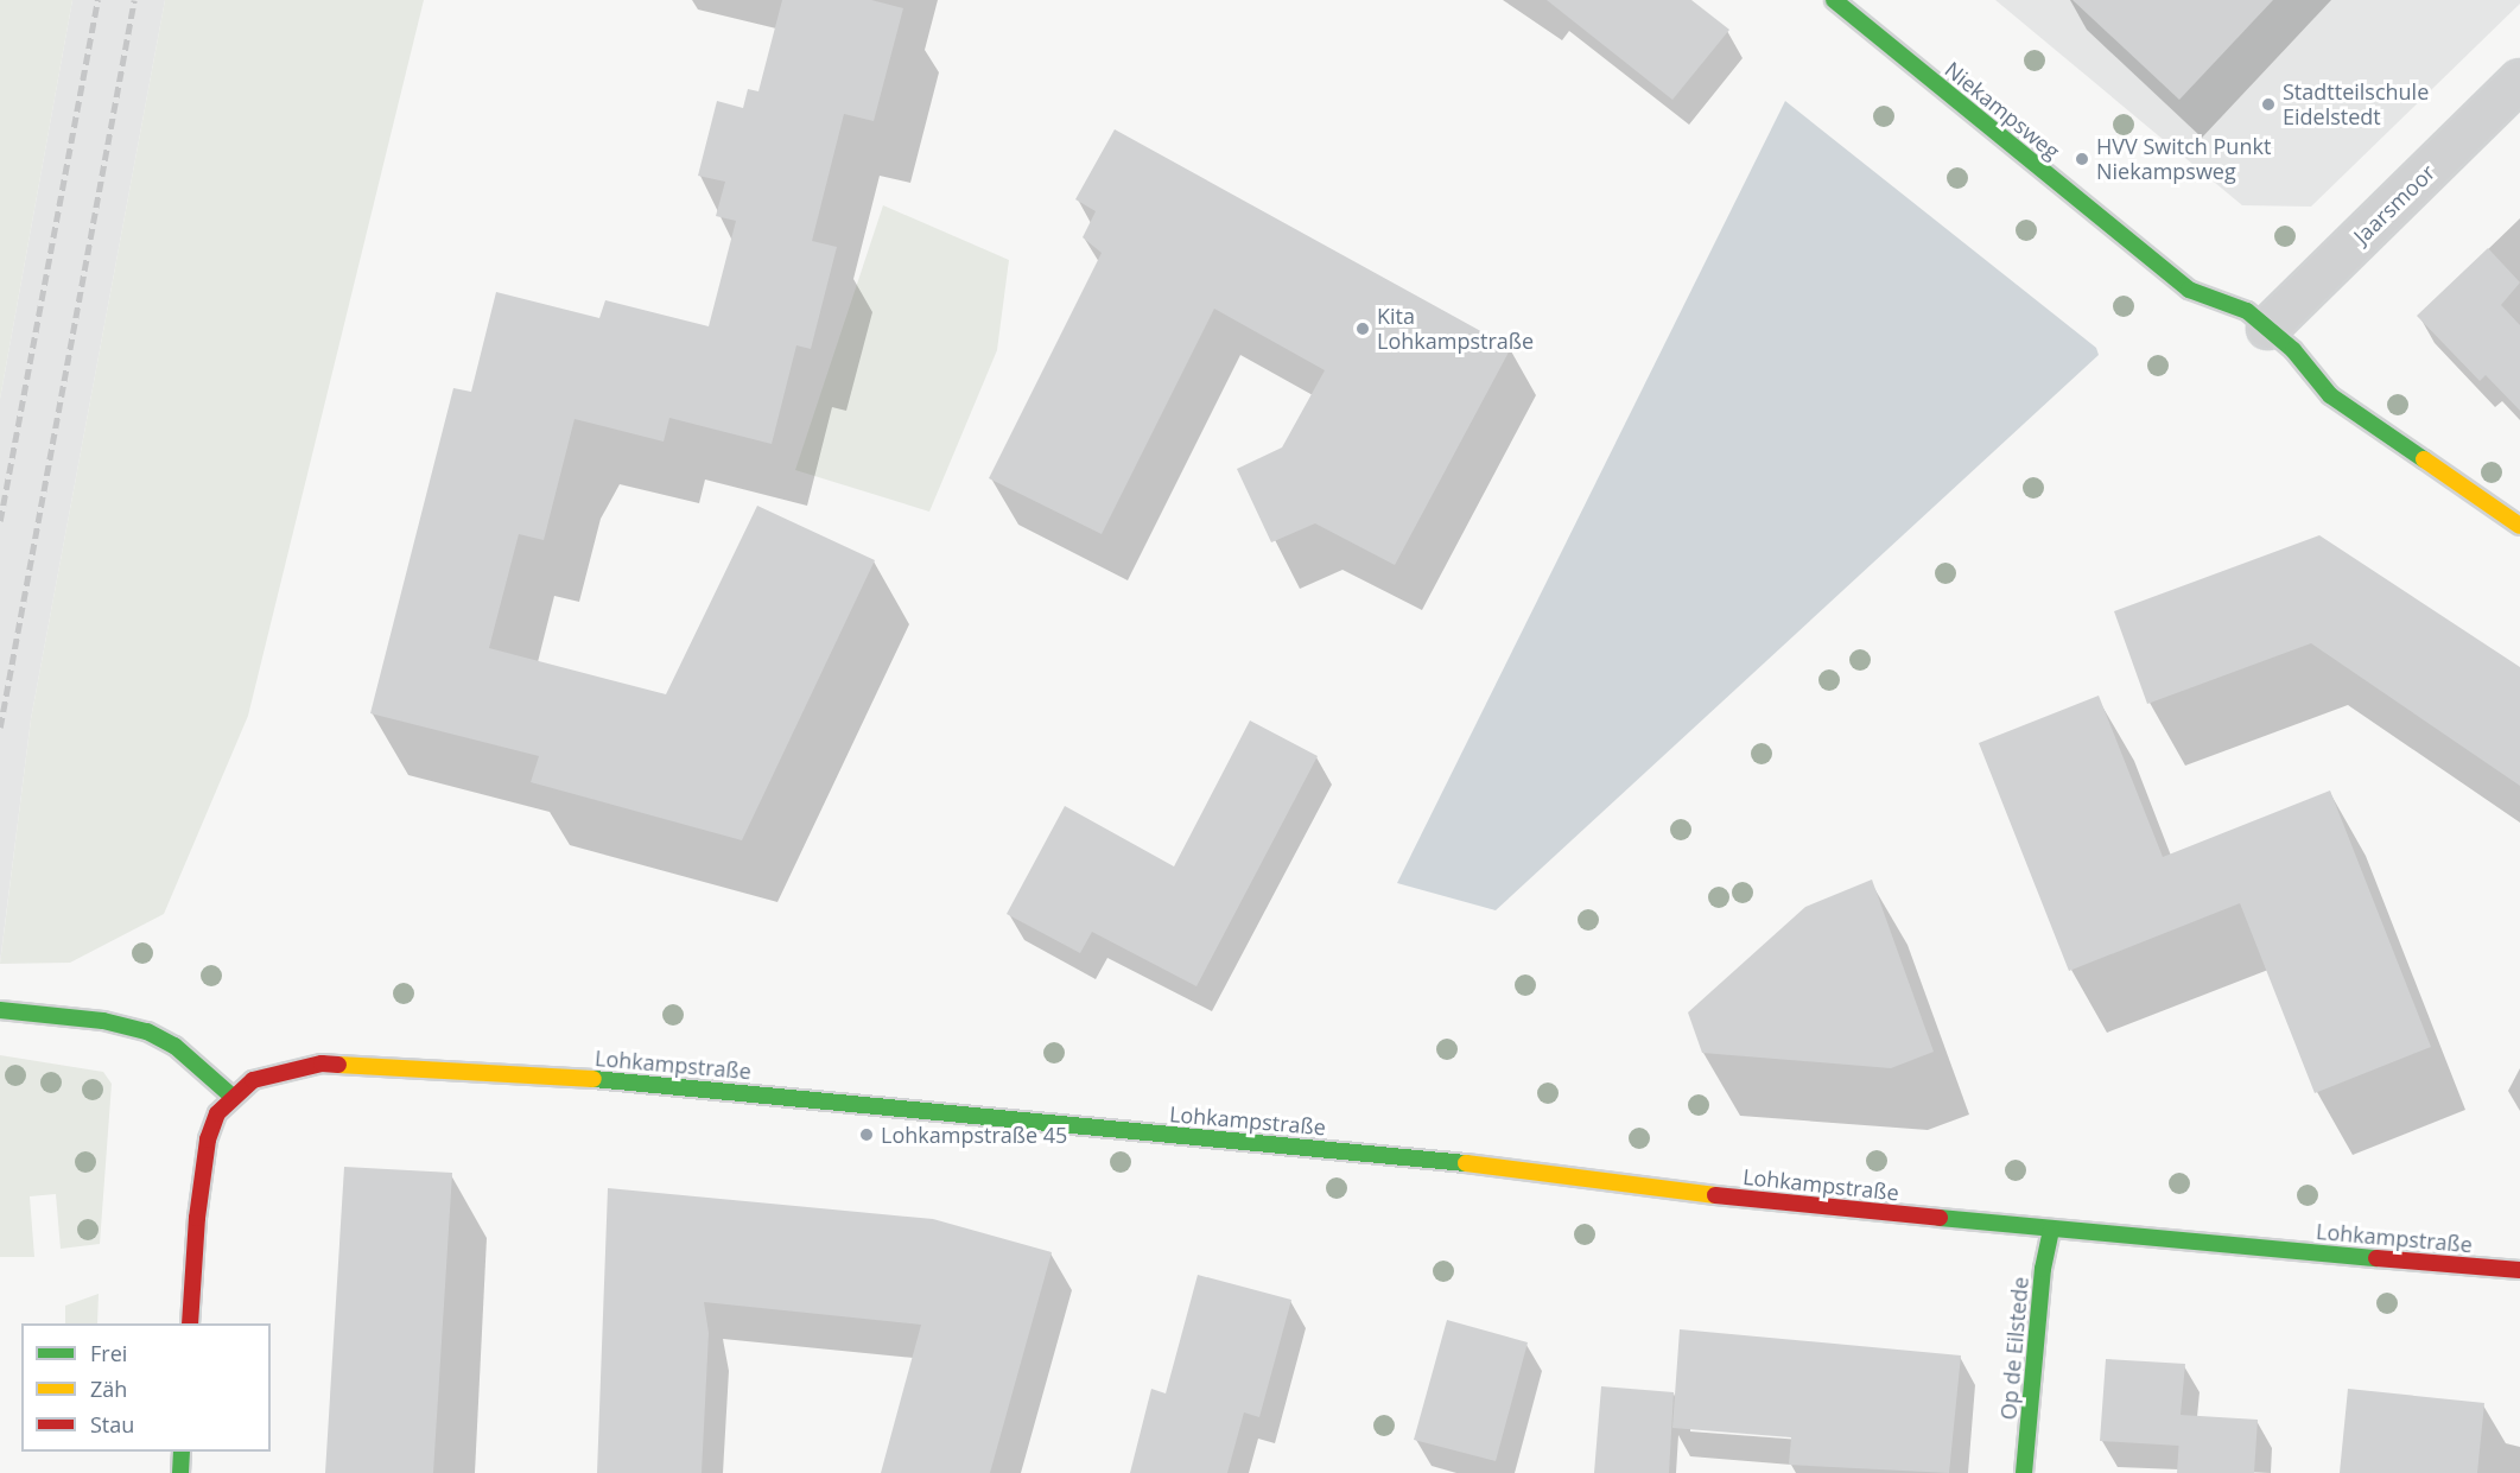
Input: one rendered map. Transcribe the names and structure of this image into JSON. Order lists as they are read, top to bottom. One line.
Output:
{"streets":{"street":["Niekampsweg","Jaarsmoor","Lohkampstraße","Op de Eilstede"]},"crossings":[["Niekampsweg","Jaarsmoor"],["Lohkampstraße","Op de Eilstede"]],"places":["Stadtteilschule Eidelstedt","HVV Switch Punkt Niekampsweg","Kita Lohkampstraße","Lohkampstraße 45"],"legend":["Frei","Zäh","Stau"]}
